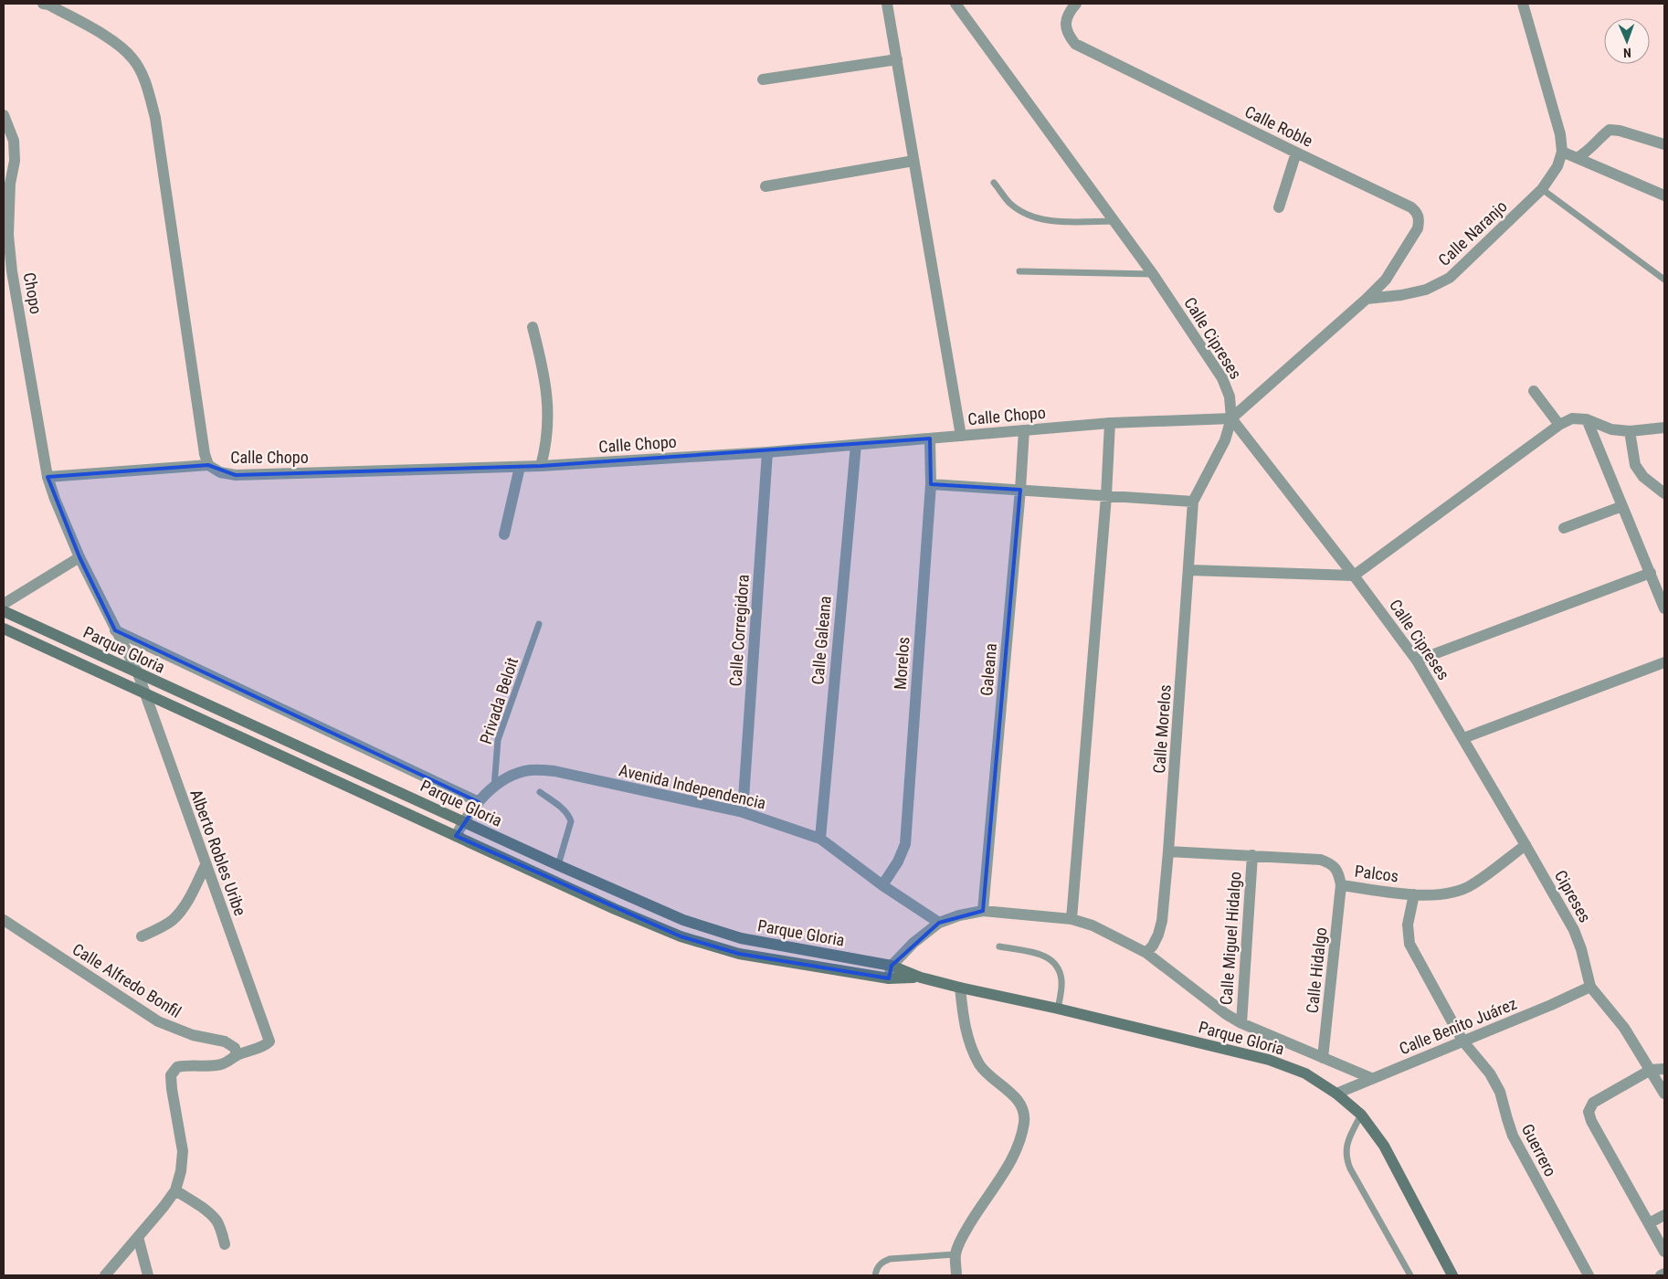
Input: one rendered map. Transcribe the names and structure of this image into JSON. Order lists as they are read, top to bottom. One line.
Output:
{"streets":{"main road":["Parque Gloria"],"street":["Calle Roble","Calle Naranjo","Chopo","Calle Cipreses","Calle Chopo","Calle Corregidora","Calle Galeana","Morelos","Galeana","Calle Morelos","Avenida Independencia","Alberto Robles Uribe","Palcos","Cipreses","Calle Miguel Hidalgo","Calle Hidalgo","Calle Alfredo Bonfil","Calle Benito Juárez","Guerrero"],"lane":["Privada Beloit"]},"crossings":[["Calle Roble","Calle Naranjo"],["Chopo","Calle Chopo"],["Chopo","Alberto Robles Uribe"],["Calle Cipreses","Calle Chopo"],["Calle Cipreses","Calle Morelos"],["Calle Cipreses","Cipreses"],["Calle Chopo","Calle Corregidora"],["Calle Chopo","Calle Galeana"],["Calle Chopo","Morelos"],["Calle Chopo","Galeana"],["Calle Chopo","Calle Morelos"],["Calle Corregidora","Avenida Independencia"],["Calle Galeana","Avenida Independencia"],["Parque Gloria","Avenida Independencia"],["Parque Gloria","Alberto Robles Uribe"],["Parque Gloria","Calle Benito Juárez"],["Morelos","Avenida Independencia"],["Privada Beloit","Avenida Independencia"],["Calle Morelos","Palcos"],["Alberto Robles Uribe","Calle Alfredo Bonfil"],["Palcos","Cipreses"],["Palcos","Calle Miguel Hidalgo"],["Palcos","Calle Hidalgo"],["Palcos","Guerrero"],["Cipreses","Calle Benito Juárez"],["Calle Benito Juárez","Guerrero"]],"north":"bottom"}
